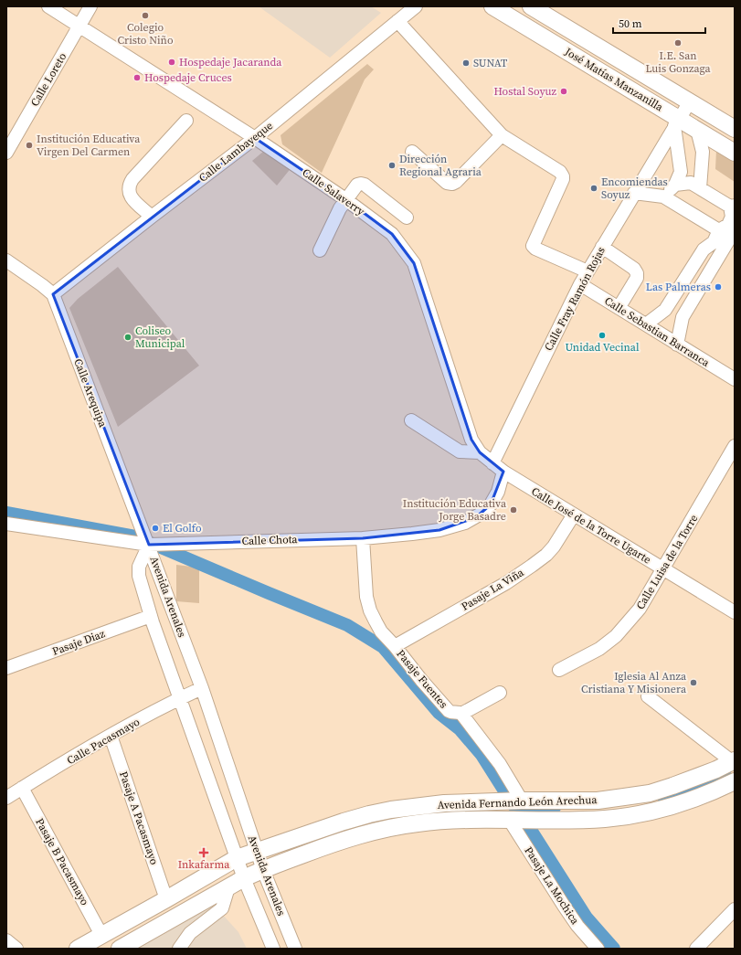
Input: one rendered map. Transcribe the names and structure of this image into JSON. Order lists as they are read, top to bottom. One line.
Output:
{"streets":{"main road":["José Matías Manzanilla","Avenida Fernando León Arechua"],"street":["Calle Loreto","Calle Lambayeque","Calle Salaverry","Calle Fray Ramón Rojas","Calle Sebastian Barranca","Calle Arequipa","Calle José de la Torre Ugarte","Calle Chota","Calle Luisa de la Torre","Pasaje La Viña","Avenida Arenales","Pasaje Diaz","Pasaje Fuentes","Calle Pacasmayo","Pasaje A Pacasmayo","Pasaje B Pacasmayo","Pasaje La Mochica"]},"crossings":[["Calle Loreto","Calle Salaverry"],["José Matías Manzanilla","Calle Fray Ramón Rojas"],["Calle Lambayeque","Calle Salaverry"],["Calle Lambayeque","Calle Arequipa"],["Calle Salaverry","Calle Fray Ramón Rojas"],["Calle Salaverry","Calle José de la Torre Ugarte"],["Calle Salaverry","Calle Chota"],["Calle Fray Ramón Rojas","Calle Sebastian Barranca"],["Calle Arequipa","Calle Chota"],["Calle Arequipa","Avenida Arenales"],["Calle José de la Torre Ugarte","Calle Chota"],["Calle José de la Torre Ugarte","Calle Luisa de la Torre"],["Calle José de la Torre Ugarte","Pasaje La Viña"],["Calle Chota","Avenida Arenales"],["Calle Chota","Pasaje Fuentes"],["Pasaje La Viña","Pasaje Fuentes"],["Avenida Arenales","Pasaje Diaz"],["Avenida Arenales","Calle Pacasmayo"],["Avenida Arenales","Avenida Fernando León Arechua"],["Pasaje Fuentes","Avenida Fernando León Arechua"],["Calle Pacasmayo","Pasaje A Pacasmayo"],["Calle Pacasmayo","Pasaje B Pacasmayo"],["Avenida Fernando León Arechua","Pasaje La Mochica"]],"places":{"other":["Colegio Cristo Niño","I.E. San Luis Gonzaga","Hospedaje Jacaranda","SUNAT","Hospedaje Cruces","Hostal Soyuz","Institución Educativa Virgen Del Carmen","Dirección Regional Agraria","Encomiendas Soyuz","Las Palmeras","Unidad Vecinal","Coliseo Municipal","Institución Educativa Jorge Basadre","El Golfo","Iglesia Al Anza Cristiana Y Misionera"],"health":["Inkafarma"]},"scale_bar":"50 m"}
